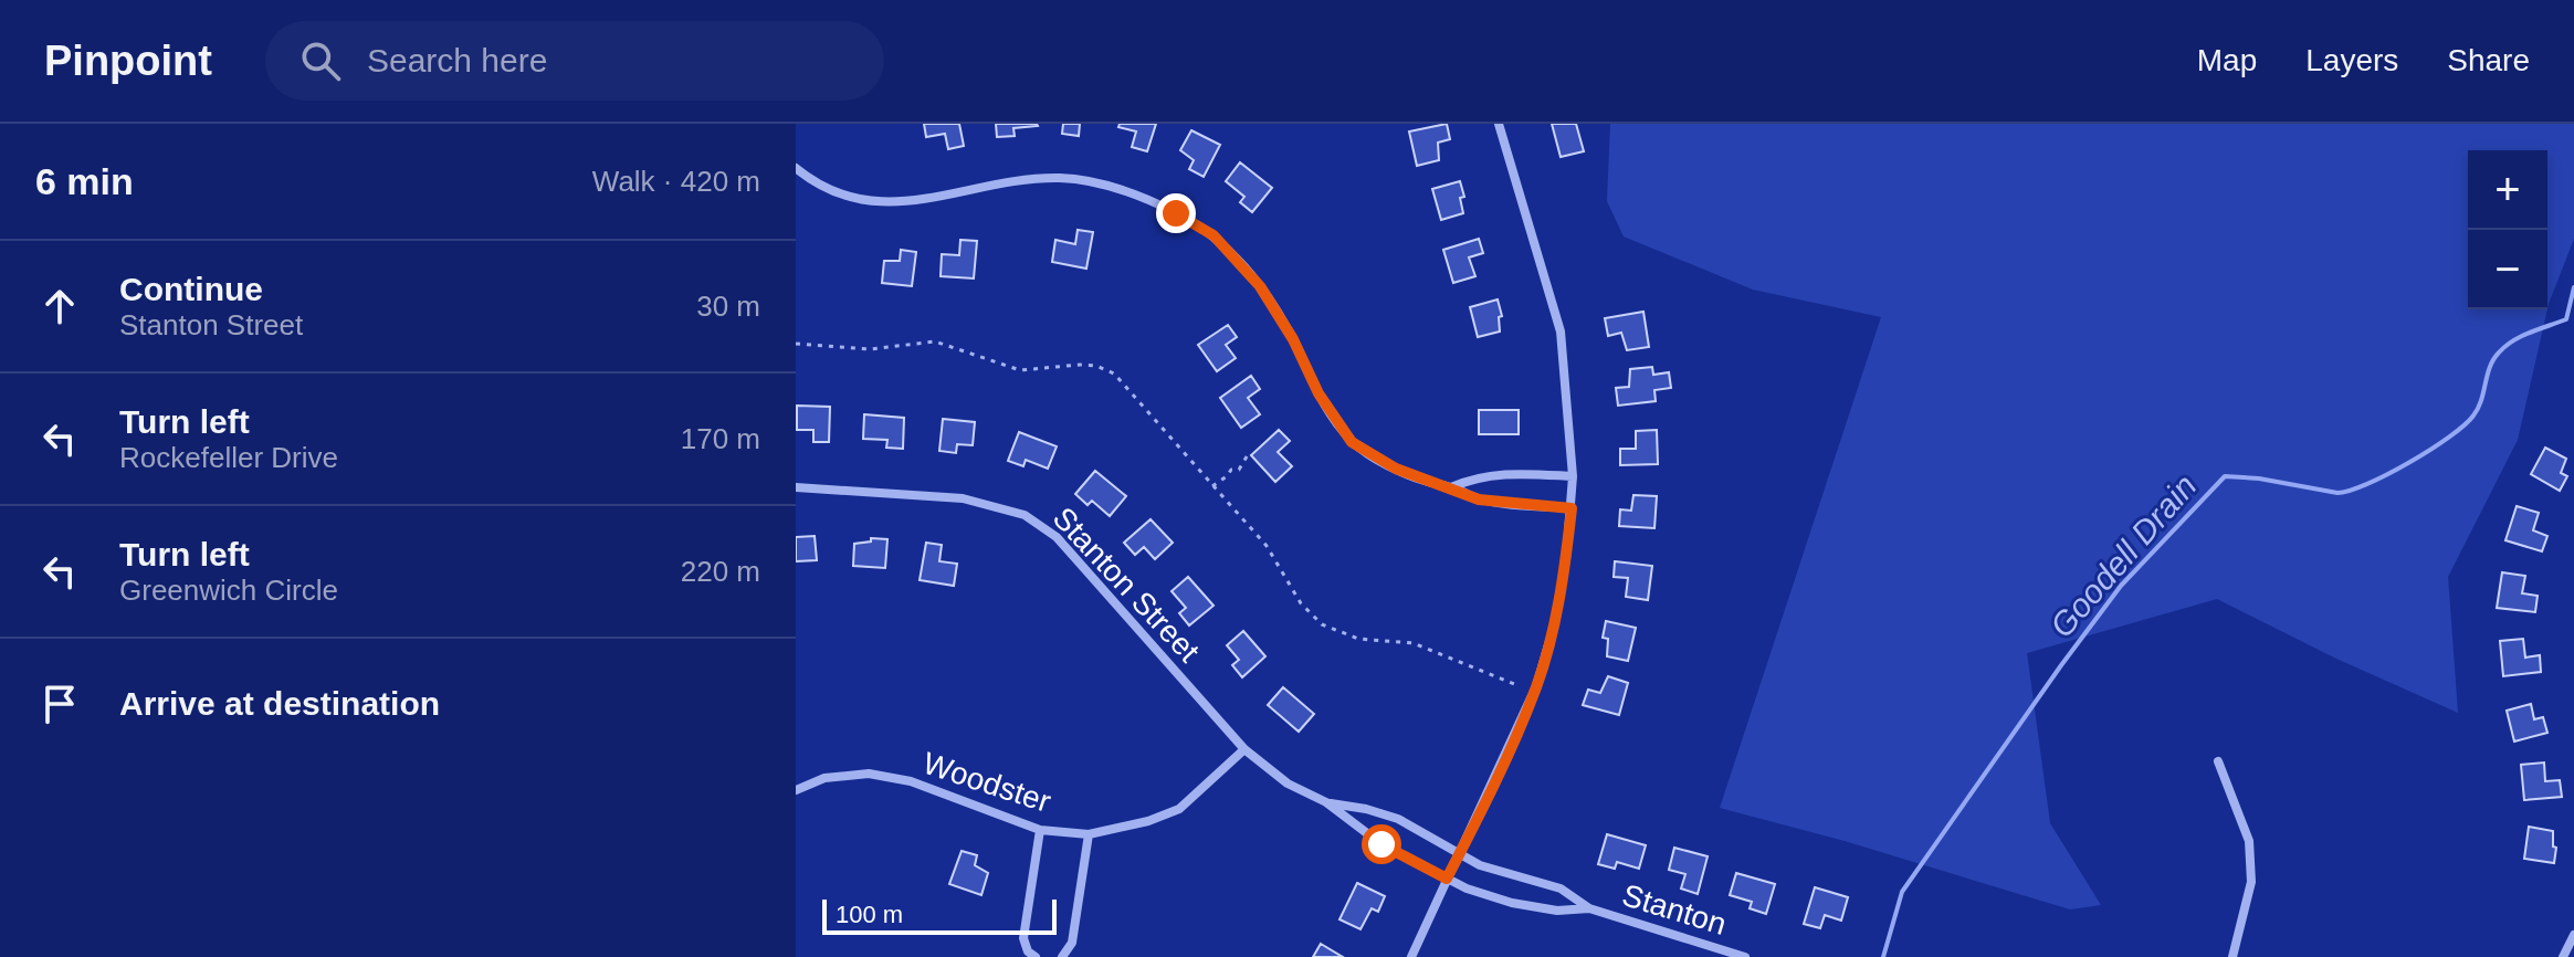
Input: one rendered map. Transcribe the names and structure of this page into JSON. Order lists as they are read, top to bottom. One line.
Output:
{"streets":{"street":["Stanton Street","Woodster","Stanton"]},"crossings":[["Stanton Street","Woodster"],["Stanton Street","Stanton"]],"water":["Goodell Drain"],"scale_bar":"100 m","page":{"header":"Pinpoint","search":"Search here","nav":["Map","Layers","Share"],"heading":["6 min","Walk · 420 m"],"map_buttons":["+","−"],"list":[["Continue","Stanton Street","30 m"],["Turn left","Rockefeller Drive","170 m"],["Turn left","Greenwich Circle","220 m"],"Arrive at destination"],"scale":"100 m"}}
